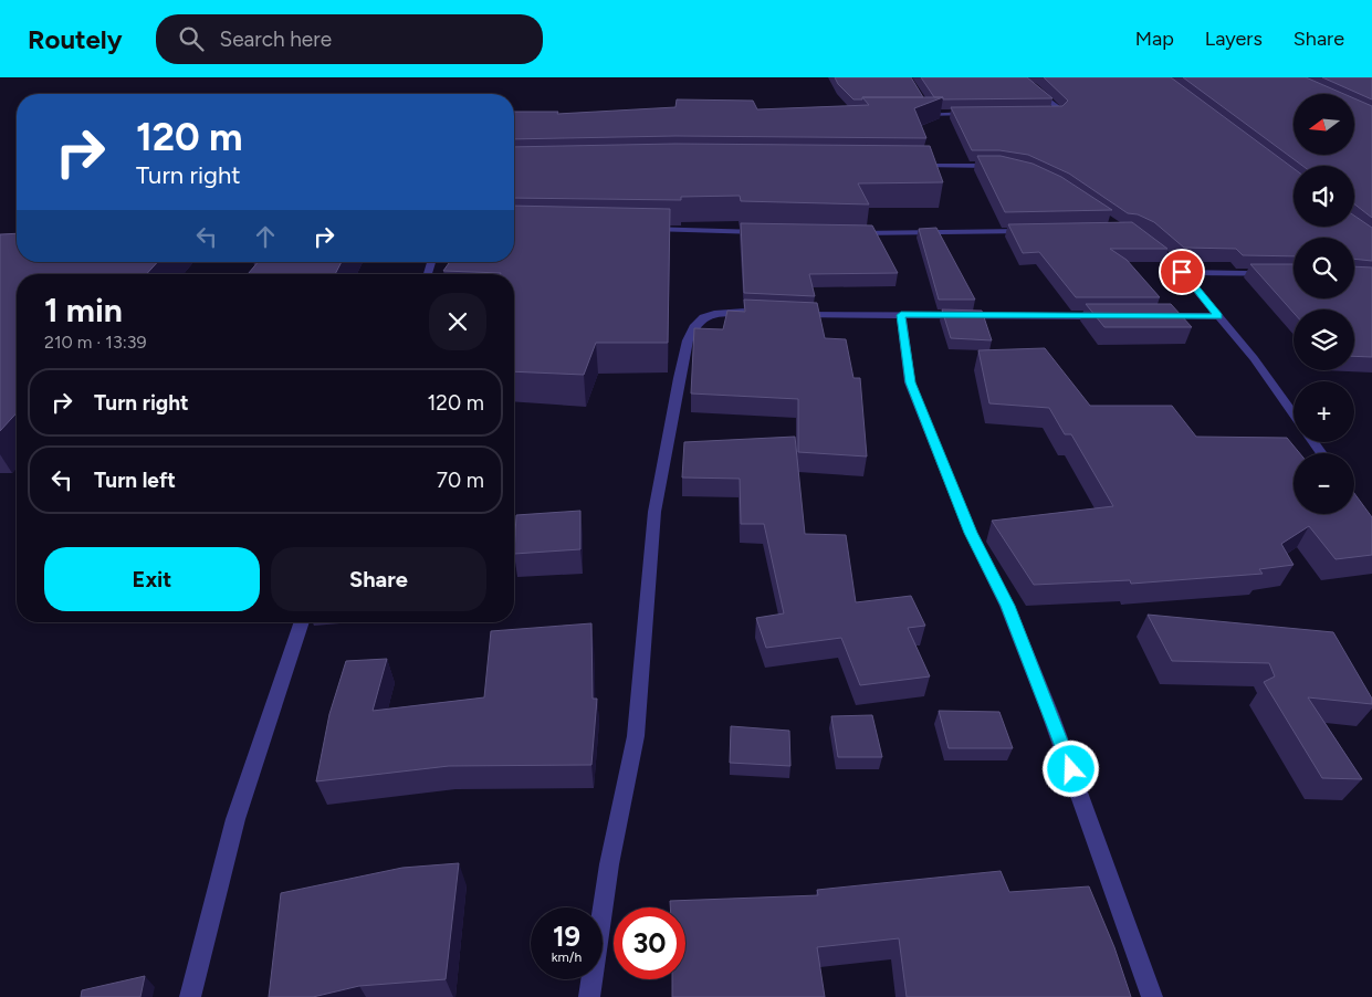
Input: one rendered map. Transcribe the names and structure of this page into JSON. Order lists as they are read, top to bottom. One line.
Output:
{"north":"left","page":{"header":"Routely","search":"Search here","nav":["Map","Layers","Share"],"map_buttons":["+","−"],"turn":["120 m","Turn right"],"heading":["1 min","210 m · 13:39"],"list":[{"name":"Turn right","value":"120 m"},{"name":"Turn left","value":"70 m"}],"buttons":["Exit","Share"],"speed":"19 km/h","limit":"30"}}
